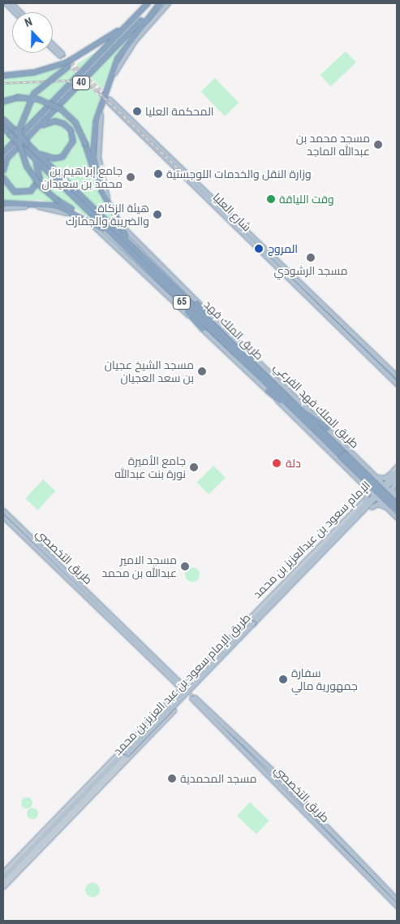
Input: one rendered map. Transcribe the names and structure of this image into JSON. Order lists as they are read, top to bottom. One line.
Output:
{"streets":{"highway":["40","65","طريق الملك فهد"],"main road":["شارع العليا","طريق الملك فهد الفرعي","الإمام سعود بن عبدالعزيز بن محمد","طريق التخصصي","طريق الإمام سعود بن عبد العزيز بن محمد"]},"crossings":[["40","65"],["65","طريق الملك فهد"],["طريق الملك فهد الفرعي","الإمام سعود بن عبدالعزيز بن محمد"],["طريق الملك فهد الفرعي","طريق الإمام سعود بن عبد العزيز بن محمد"],["الإمام سعود بن عبدالعزيز بن محمد","طريق الإمام سعود بن عبد العزيز بن محمد"]],"places":["المحكمة العليا","مسجد محمد بن عبدالله الماجد","وزارة النقل والخدمات اللوجستية","جامع إبراهيم بن محمد بن سعيدان","وقت اللياقة","هيئة الزكاة والضريبة والجمارك","المروج","مسجد الرشودي","مسجد الشيخ عجيان بن سعد العجيان","دلة","جامع الأميرة نورة بنت عبدالله","مسجد الامير عبدالله بن محمد","سفارة جمهورية مالي","مسجد المحمدية"],"north":"top"}
